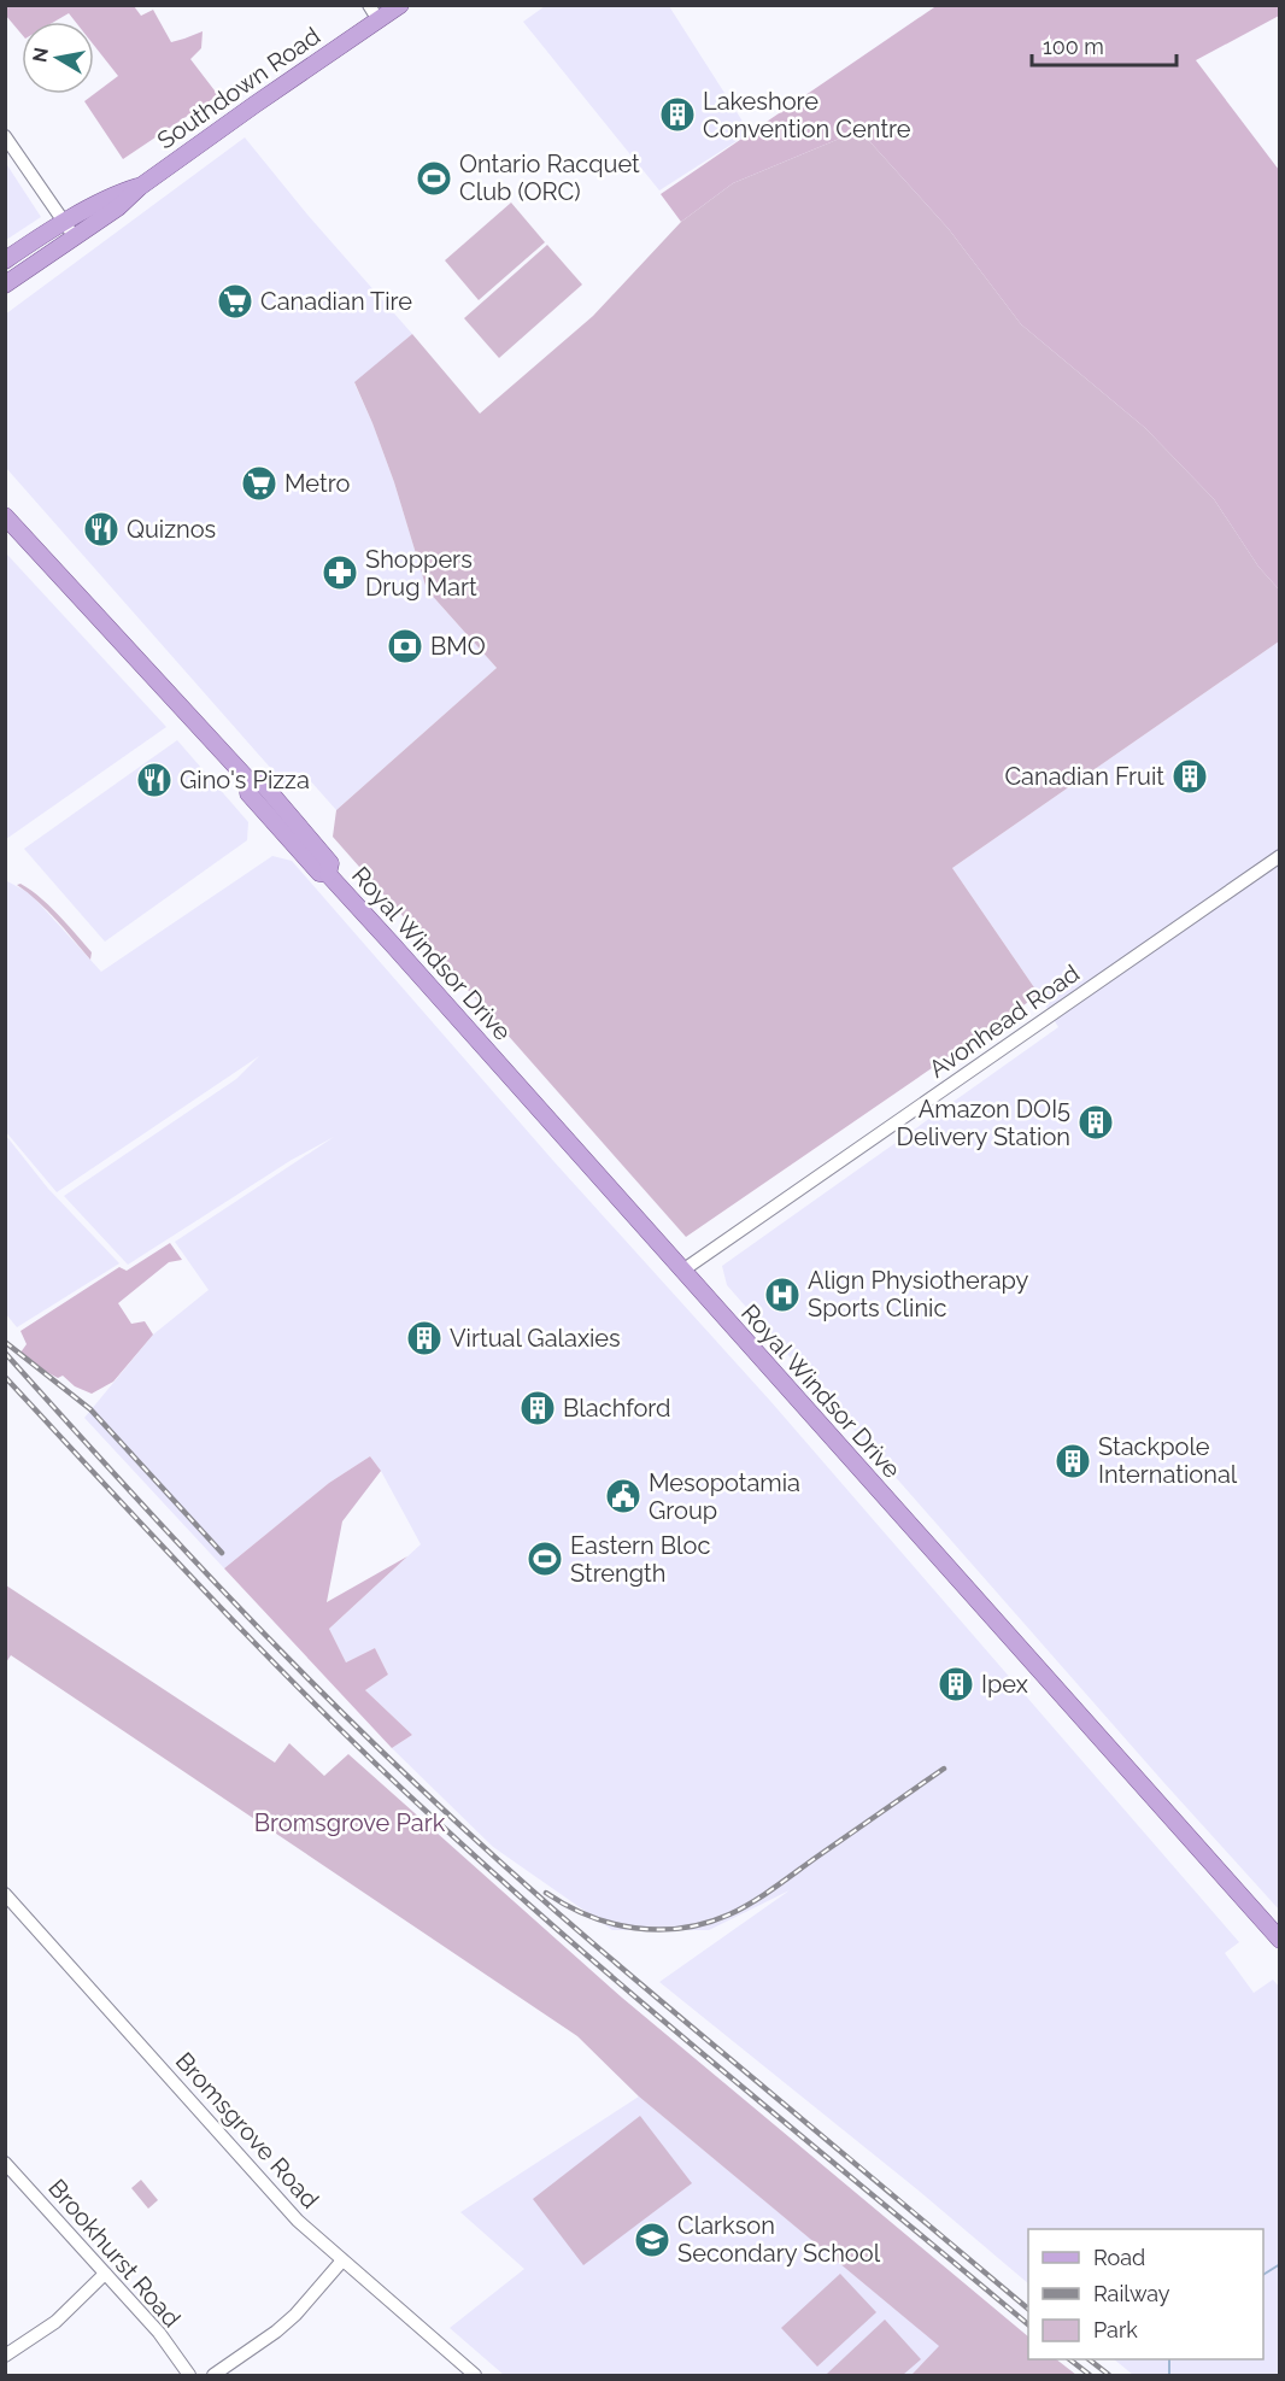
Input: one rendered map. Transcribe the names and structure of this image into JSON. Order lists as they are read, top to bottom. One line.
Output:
{"streets":{"main road":["Southdown Road","Royal Windsor Drive"],"street":["Avonhead Road","Bromsgrove Road","Brookhurst Road"]},"crossings":[["Royal Windsor Drive","Avonhead Road"]],"parks":["Bromsgrove Park"],"places":{"building":["Lakeshore Convention Centre","Canadian Fruit","Amazon DOI5 Delivery Station","Virtual Galaxies","Blachford","Stackpole International","Ipex"],"sports":["Ontario Racquet Club (ORC)","Eastern Bloc Strength"],"supermarket":["Canadian Tire","Metro"],"restaurant":["Quiznos","Gino's Pizza"],"pharmacy":["Shoppers Drug Mart"],"bank":["BMO"],"hospital":["Align Physiotherapy Sports Clinic"],"public building":["Mesopotamia Group"],"school or university":["Clarkson Secondary School"]},"legend":["Road","Railway","Park"],"scale_bar":"100 m","north":"left"}
